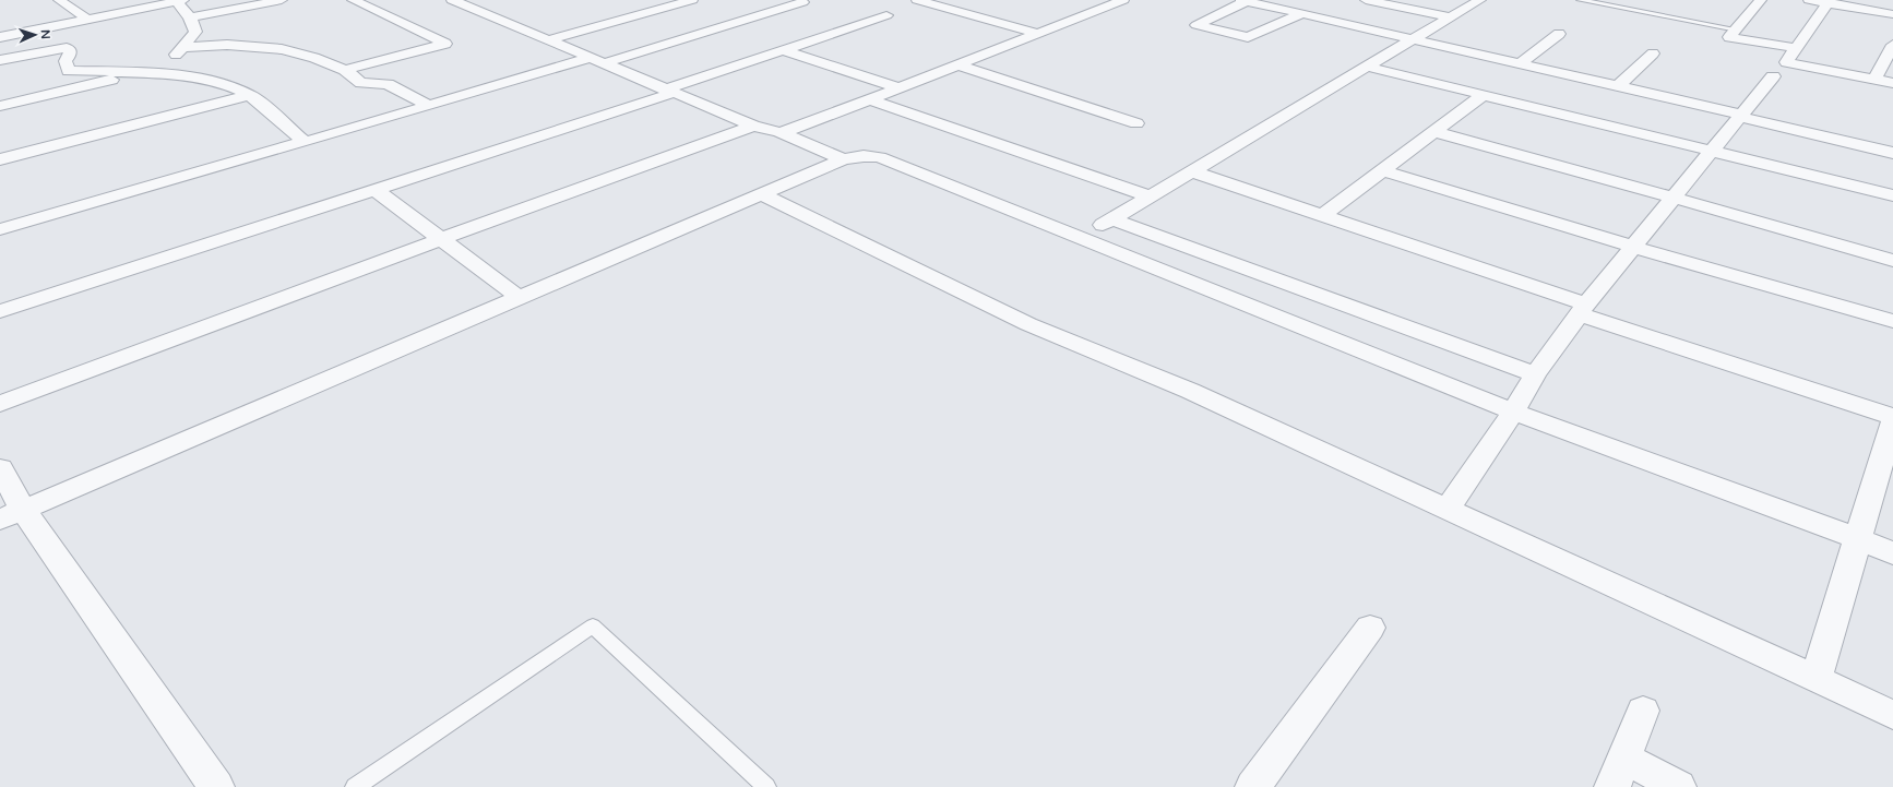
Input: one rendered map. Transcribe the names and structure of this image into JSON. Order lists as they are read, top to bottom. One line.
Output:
{"north":"right"}
